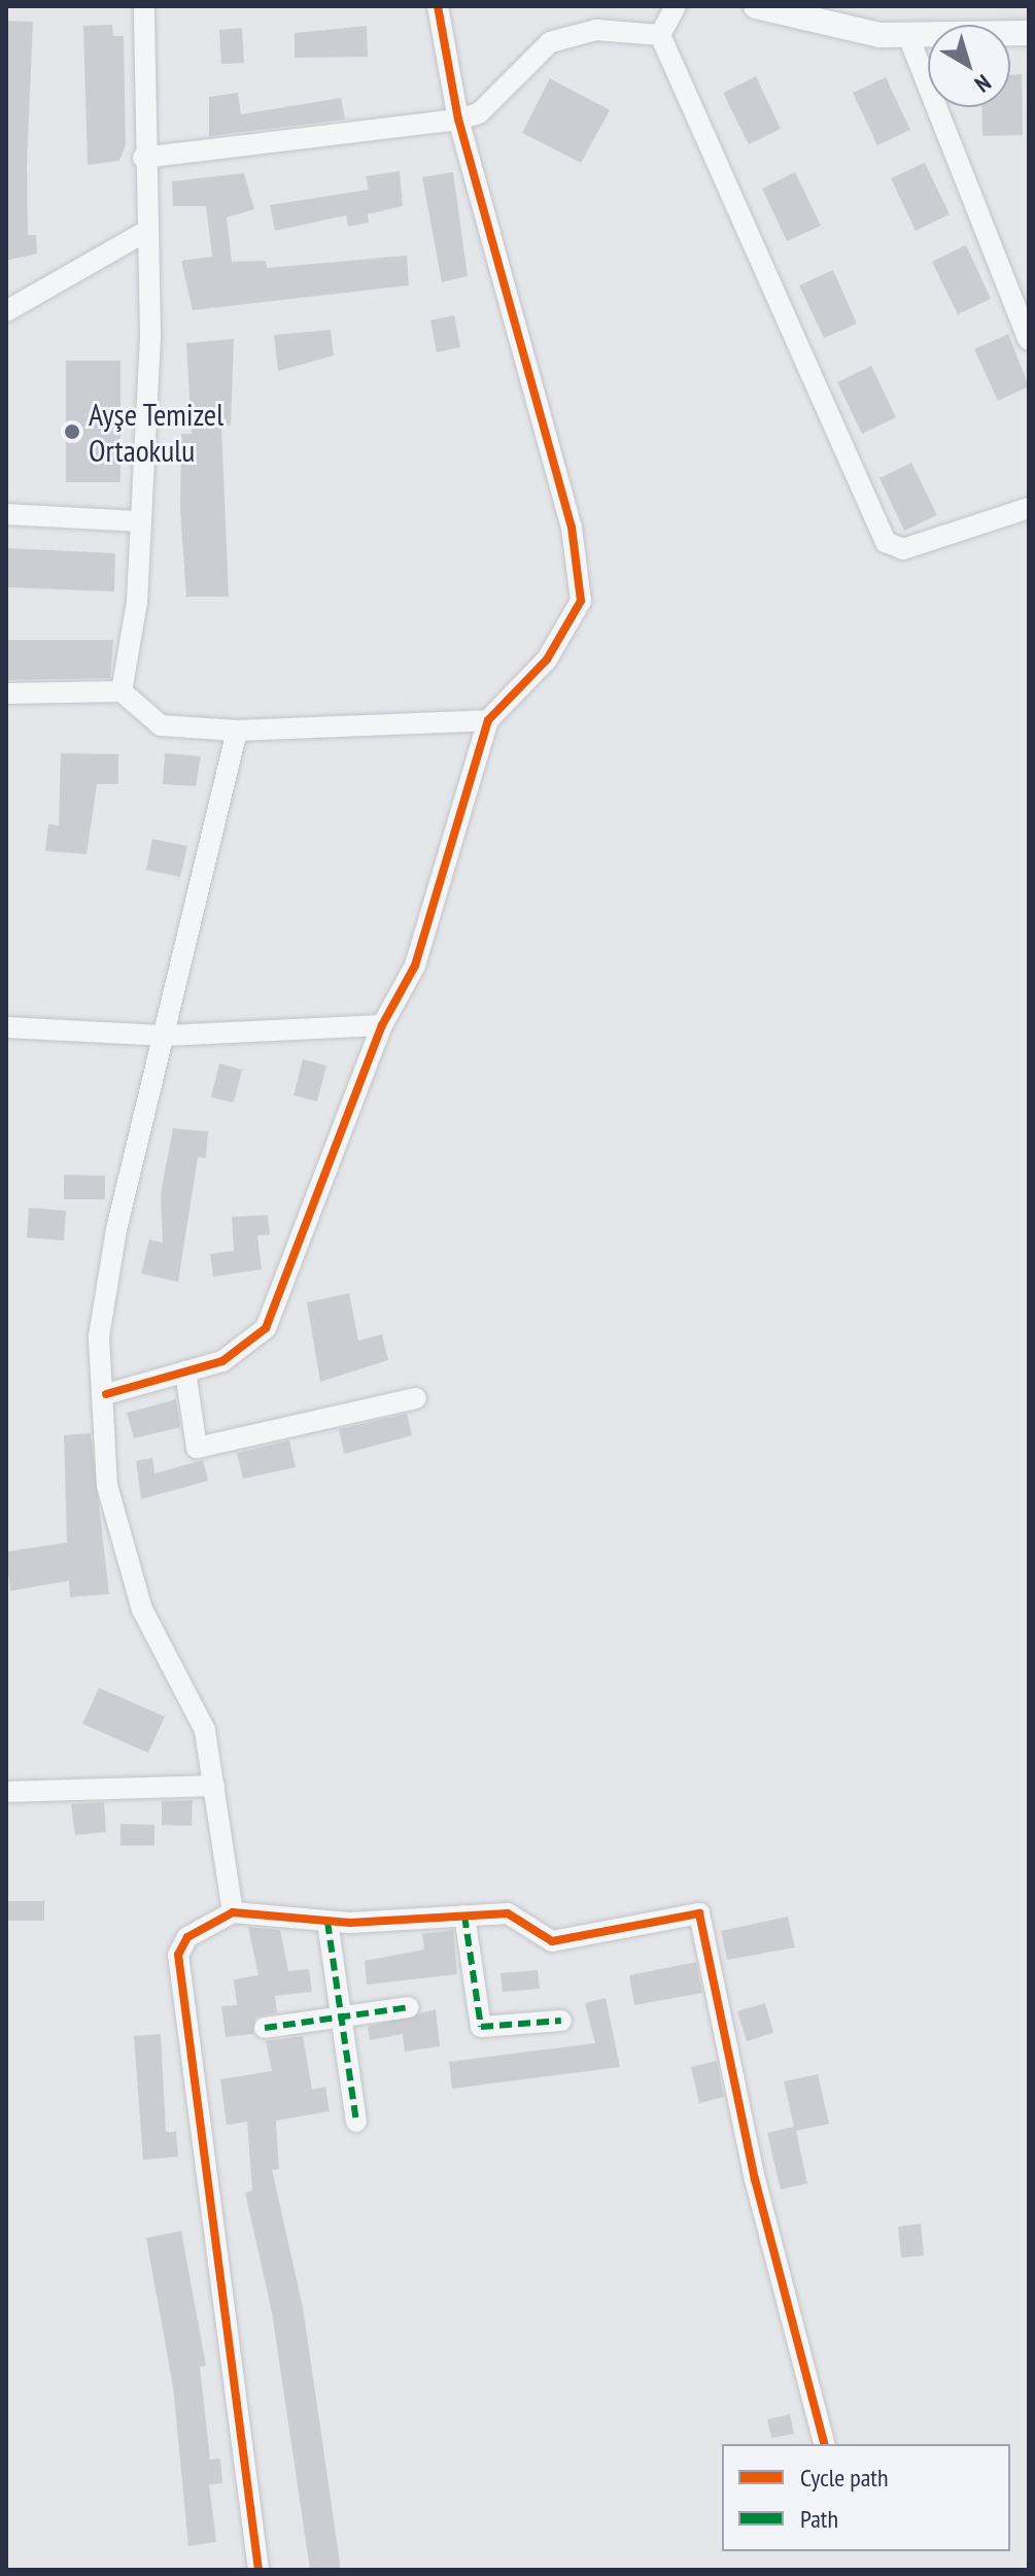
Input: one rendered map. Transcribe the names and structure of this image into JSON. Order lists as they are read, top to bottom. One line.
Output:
{"places":["Ayşe Temizel Ortaokulu"],"legend":["Cycle path","Path"],"north":"bottom right"}
